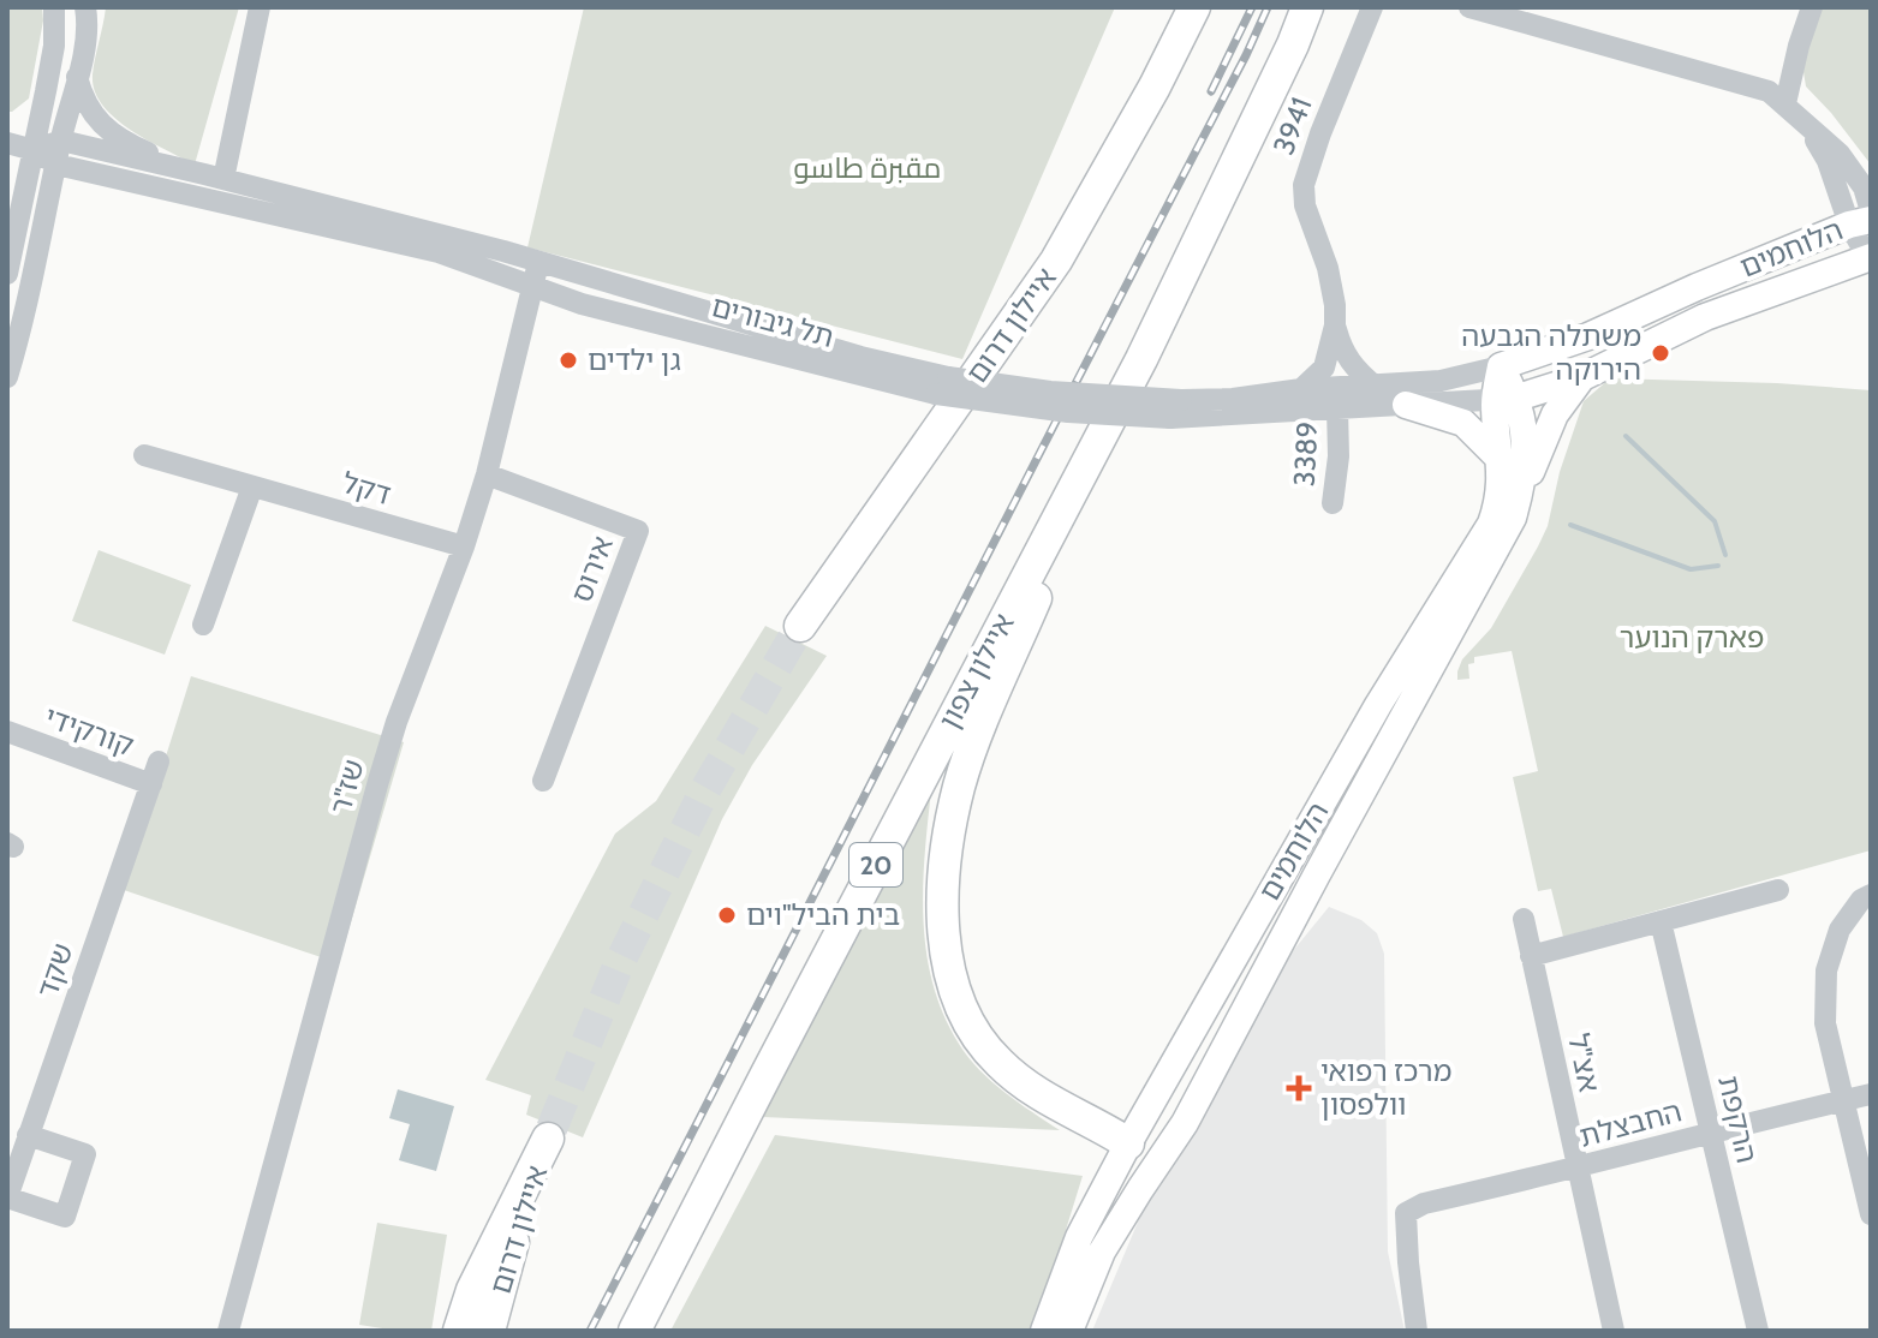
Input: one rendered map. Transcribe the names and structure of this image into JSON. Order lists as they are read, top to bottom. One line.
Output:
{"streets":{"highway":["איילון דרום","איילון צפון","20"],"main road":["הלוחמים"],"street":["3941","תל גיבורים","3389","דקל","אירוס","קורקידי","שז\"ר","שקד","אצ\"ל","הרקפת","החבצלת"]},"crossings":[["3941","תל גיבורים"],["הלוחמים","תל גיבורים"],["תל גיבורים","3389"],["תל גיבורים","שז\"ר"],["דקל","שז\"ר"],["אירוס","שז\"ר"],["קורקידי","שקד"],["אצ\"ל","החבצלת"],["הרקפת","החבצלת"]],"parks":["مقبرة طاسو","פארק הנוער"],"places":{"other":["משתלה הגבעה הירוקה","גן ילדים","בית הביל\"וים"],"health":["מרכז רפואי וולפסון"]}}
